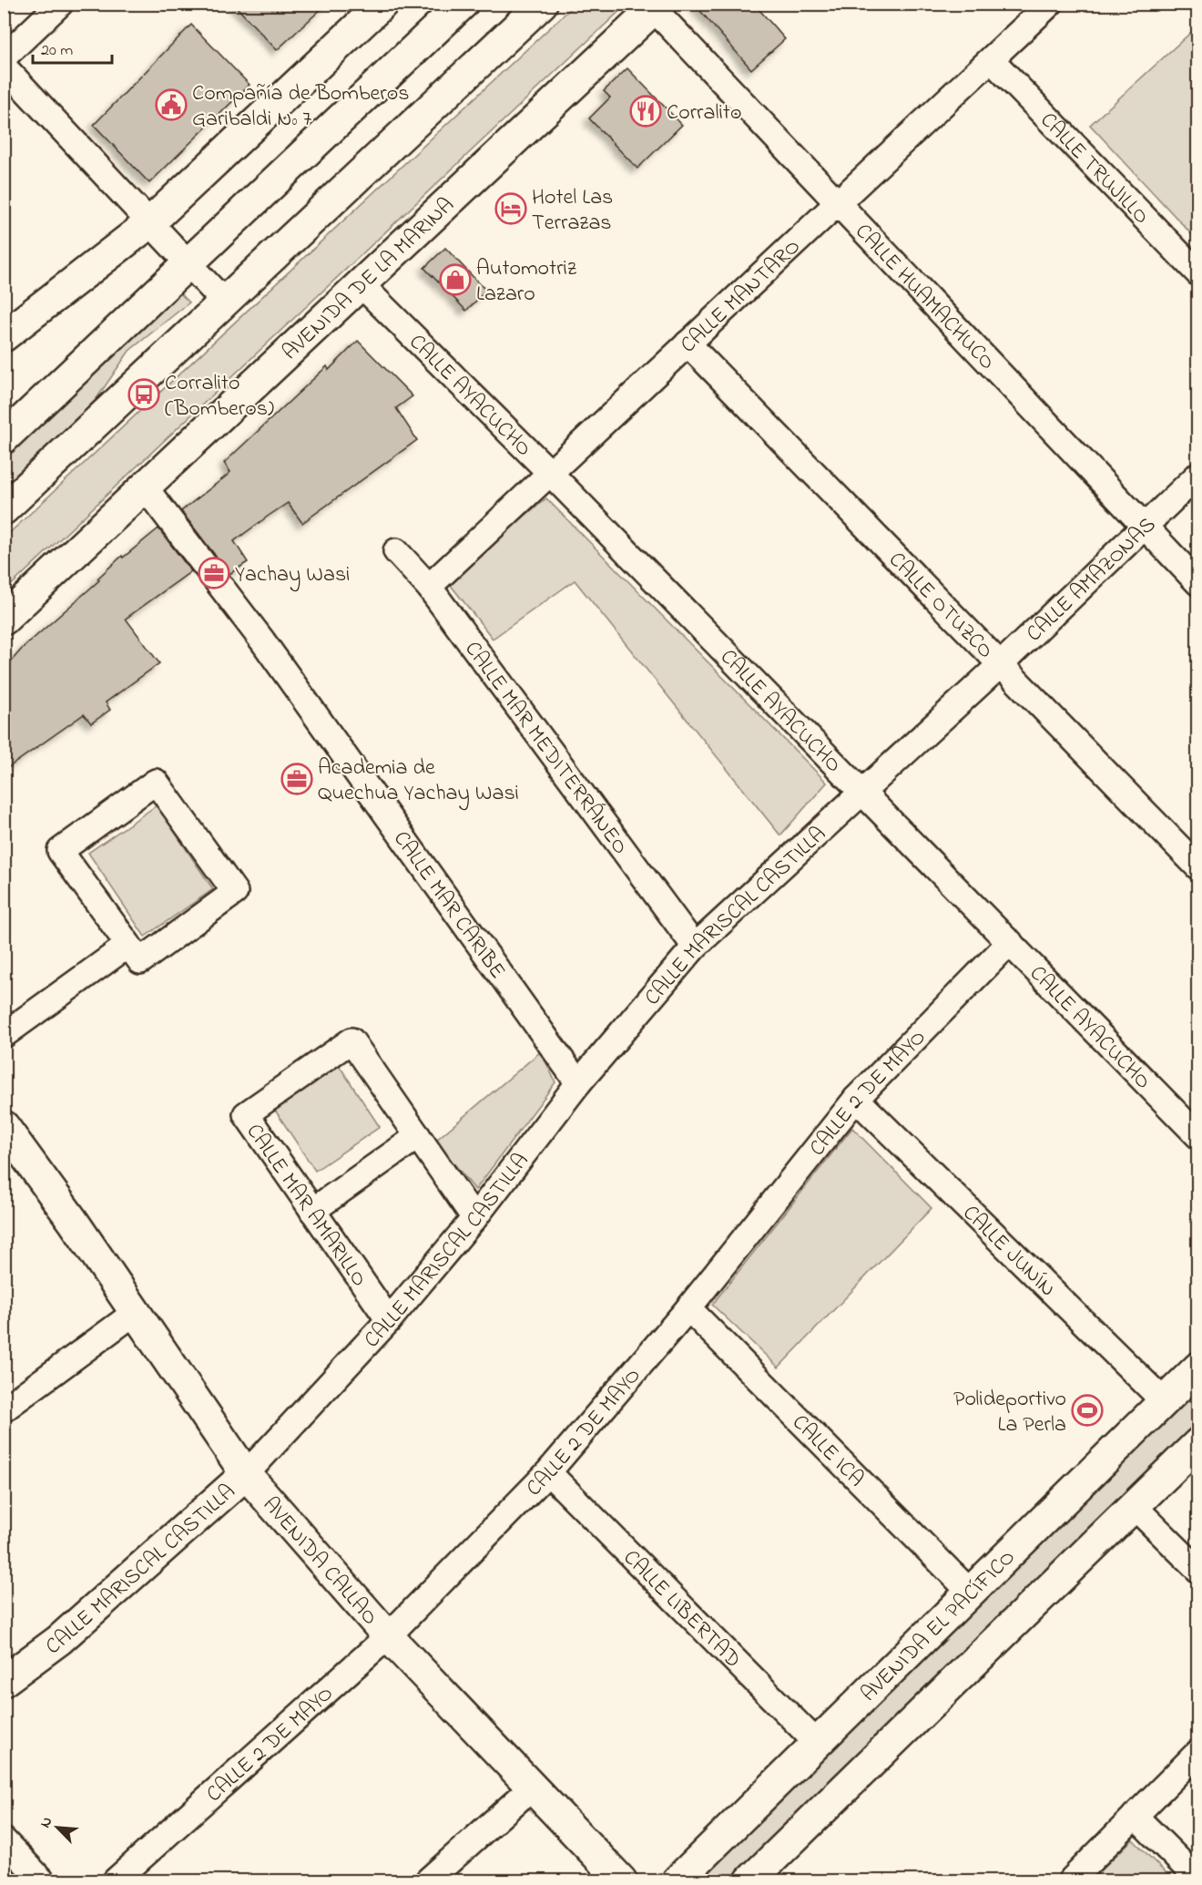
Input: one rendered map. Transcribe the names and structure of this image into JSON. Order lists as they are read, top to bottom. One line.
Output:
{"streets":{"main road":["AVENIDA DE LA MARINA","CALLE MARISCAL CASTILLA","AVENIDA CALLAO","AVENIDA EL PACÍFICO"],"street":["CALLE TRUJILLO","CALLE MANTARO","CALLE HUAMACHUCO","CALLE AYACUCHO","CALLE AMAZONAS","CALLE OTUZCO","CALLE MAR MEDITERRÁNEO","CALLE MAR CARIBE","CALLE 2 DE MAYO","CALLE MAR AMARILLO","CALLE JUNÍN","CALLE ICA","CALLE LIBERTAD"]},"crossings":[["CALLE TRUJILLO","CALLE MANTARO"],["AVENIDA DE LA MARINA","CALLE HUAMACHUCO"],["AVENIDA DE LA MARINA","CALLE AYACUCHO"],["AVENIDA DE LA MARINA","CALLE MAR CARIBE"],["CALLE MANTARO","CALLE HUAMACHUCO"],["CALLE MANTARO","CALLE AYACUCHO"],["CALLE MANTARO","CALLE OTUZCO"],["CALLE MANTARO","CALLE MAR MEDITERRÁNEO"],["CALLE HUAMACHUCO","CALLE AMAZONAS"],["CALLE AYACUCHO","CALLE AMAZONAS"],["CALLE AYACUCHO","CALLE MARISCAL CASTILLA"],["CALLE AYACUCHO","CALLE 2 DE MAYO"],["CALLE AMAZONAS","CALLE OTUZCO"],["CALLE AMAZONAS","CALLE MARISCAL CASTILLA"],["CALLE MAR MEDITERRÁNEO","CALLE MARISCAL CASTILLA"],["CALLE MAR CARIBE","CALLE MARISCAL CASTILLA"],["CALLE MARISCAL CASTILLA","CALLE MAR AMARILLO"],["CALLE MARISCAL CASTILLA","AVENIDA CALLAO"],["CALLE 2 DE MAYO","CALLE JUNÍN"],["CALLE 2 DE MAYO","CALLE ICA"],["CALLE 2 DE MAYO","AVENIDA CALLAO"],["CALLE 2 DE MAYO","CALLE LIBERTAD"],["CALLE JUNÍN","AVENIDA EL PACÍFICO"],["CALLE ICA","AVENIDA EL PACÍFICO"],["CALLE LIBERTAD","AVENIDA EL PACÍFICO"]],"places":{"public building":["Compañía de Bomberos Garibaldi Nº 7"],"restaurant":["Corralito"],"hotel":["Hotel Las Terrazas"],"shop":["Automotriz Lazaro"],"bus stop":["Corralito (Bomberos)"],"office":["Yachay Wasi","Academia de Quechua Yachay Wasi"],"sports":["Polideportivo La Perla"]},"scale_bar":"20 m","north":"top left"}
